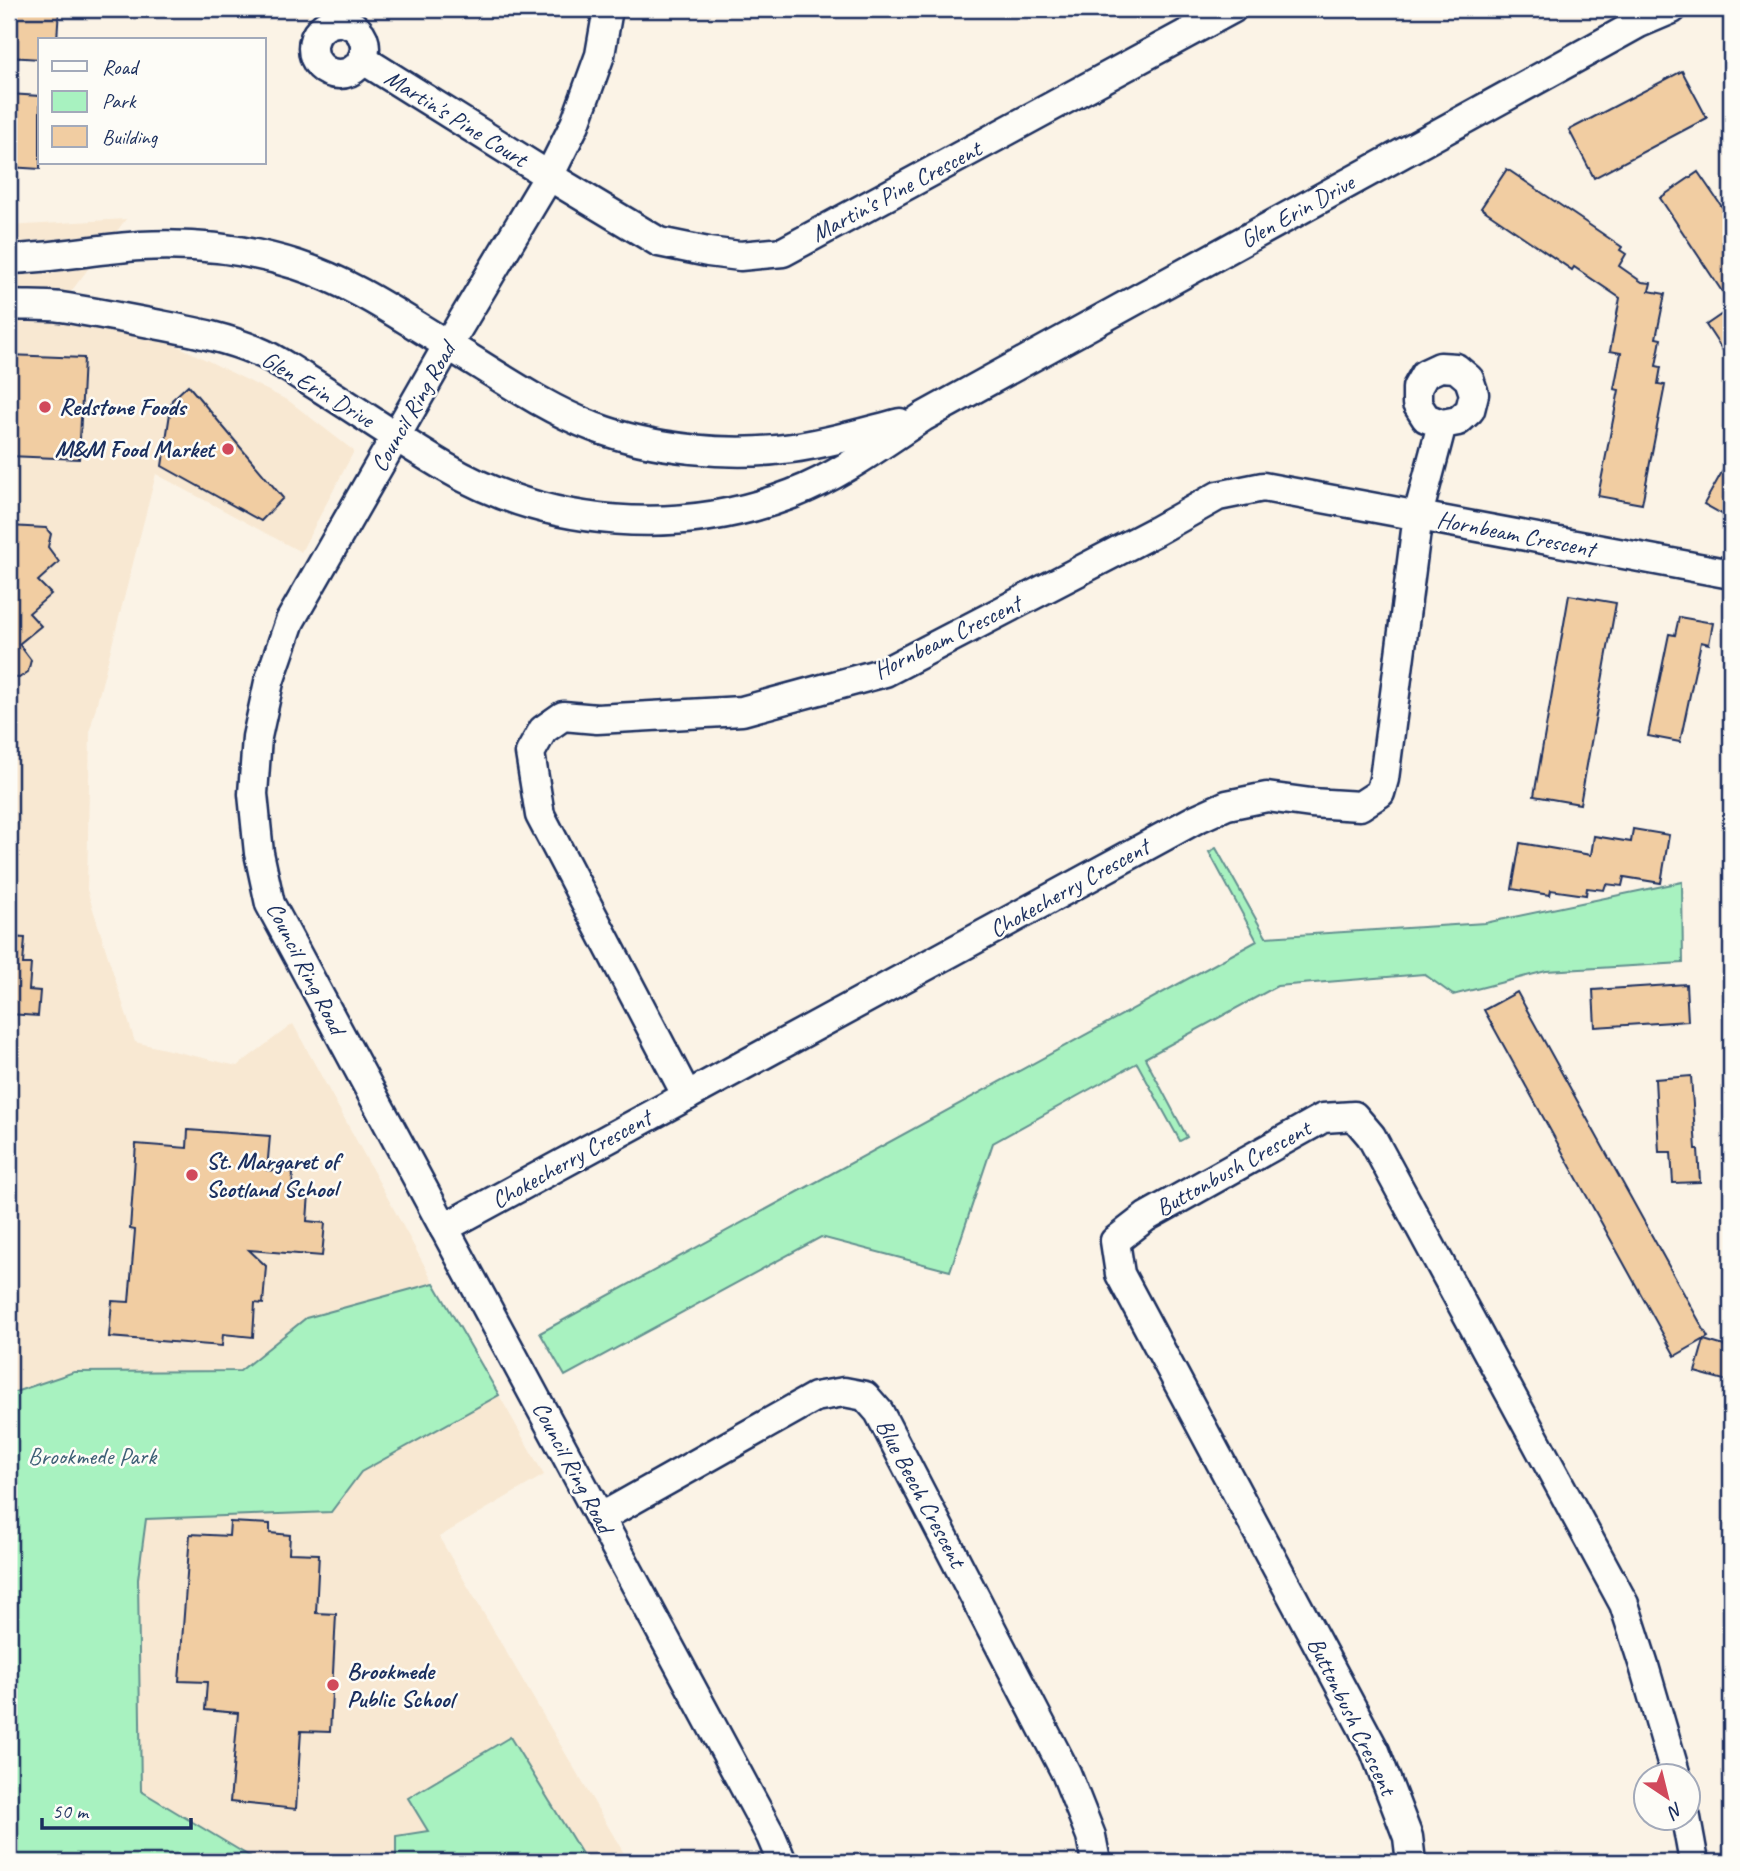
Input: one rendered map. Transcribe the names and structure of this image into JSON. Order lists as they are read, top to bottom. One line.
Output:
{"streets":{"street":["Martin's Pine Court","Martin's Pine Crescent","Glen Erin Drive","Council Ring Road","Hornbeam Crescent","Chokecherry Crescent","Buttonbush Crescent","Blue Beech Crescent"]},"crossings":[["Martin's Pine Court","Martin's Pine Crescent"],["Martin's Pine Court","Council Ring Road"],["Martin's Pine Crescent","Council Ring Road"],["Glen Erin Drive","Council Ring Road"],["Council Ring Road","Chokecherry Crescent"],["Council Ring Road","Blue Beech Crescent"],["Hornbeam Crescent","Chokecherry Crescent"]],"parks":["Brookmede Park"],"places":["Redstone Foods","M&M Food Market","St. Margaret of Scotland School","Brookmede Public School"],"legend":["Road","Park","Building"],"scale_bar":"50 m","north":"bottom right"}
